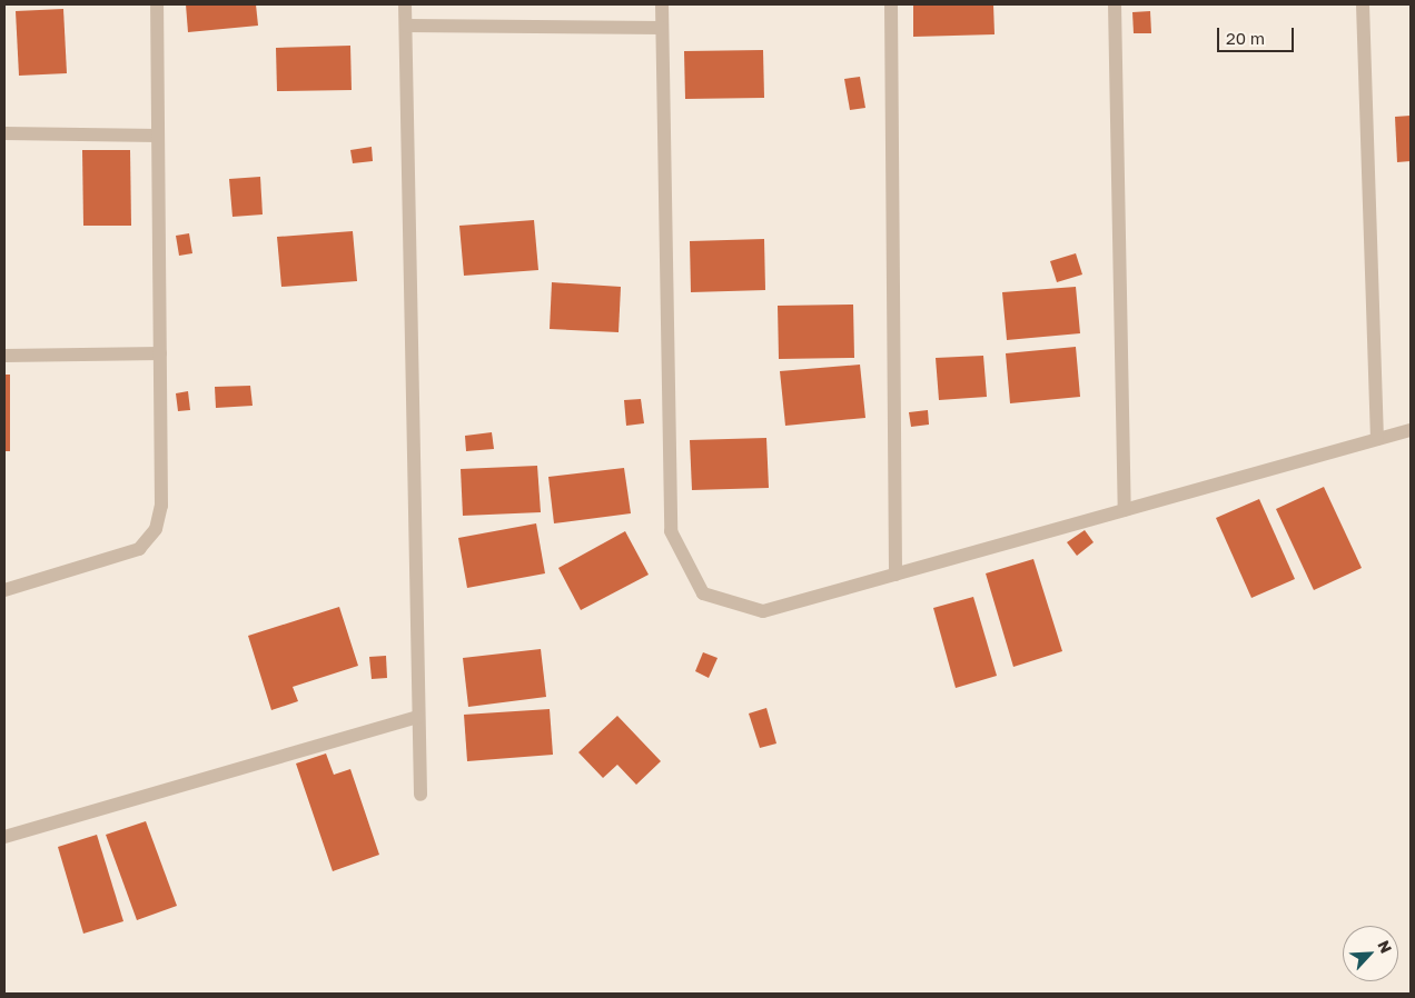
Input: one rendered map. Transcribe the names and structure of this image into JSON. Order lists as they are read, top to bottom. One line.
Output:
{"scale_bar":"20 m","north":"top right"}
